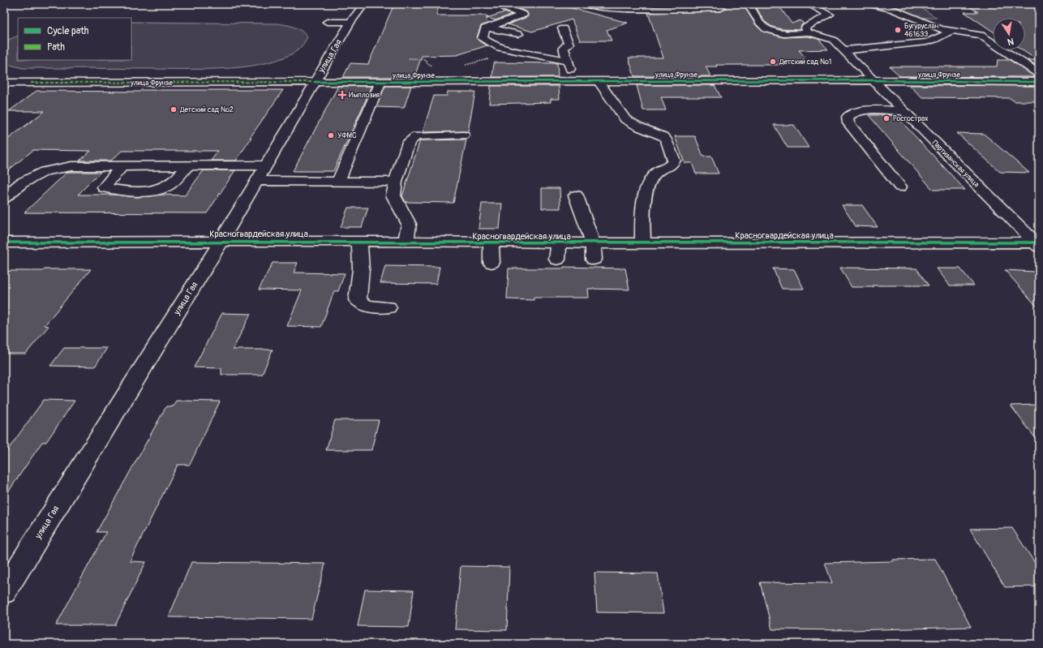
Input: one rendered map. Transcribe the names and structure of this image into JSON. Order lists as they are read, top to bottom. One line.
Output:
{"streets":{"street":["улица Гая","улица Фрунзе","Партизанская улица","Красногвардейская улица"]},"crossings":[["улица Гая","улица Фрунзе"],["улица Гая","Красногвардейская улица"],["улица Фрунзе","Партизанская улица"],["Партизанская улица","Красногвардейская улица"]],"places":{"other":["Бугуруслан 461633","Детский сад №1","Детский сад №2","Росгострах","УФМС"],"health":["Имплозия"]},"legend":["Cycle path","Path"],"north":"bottom"}
